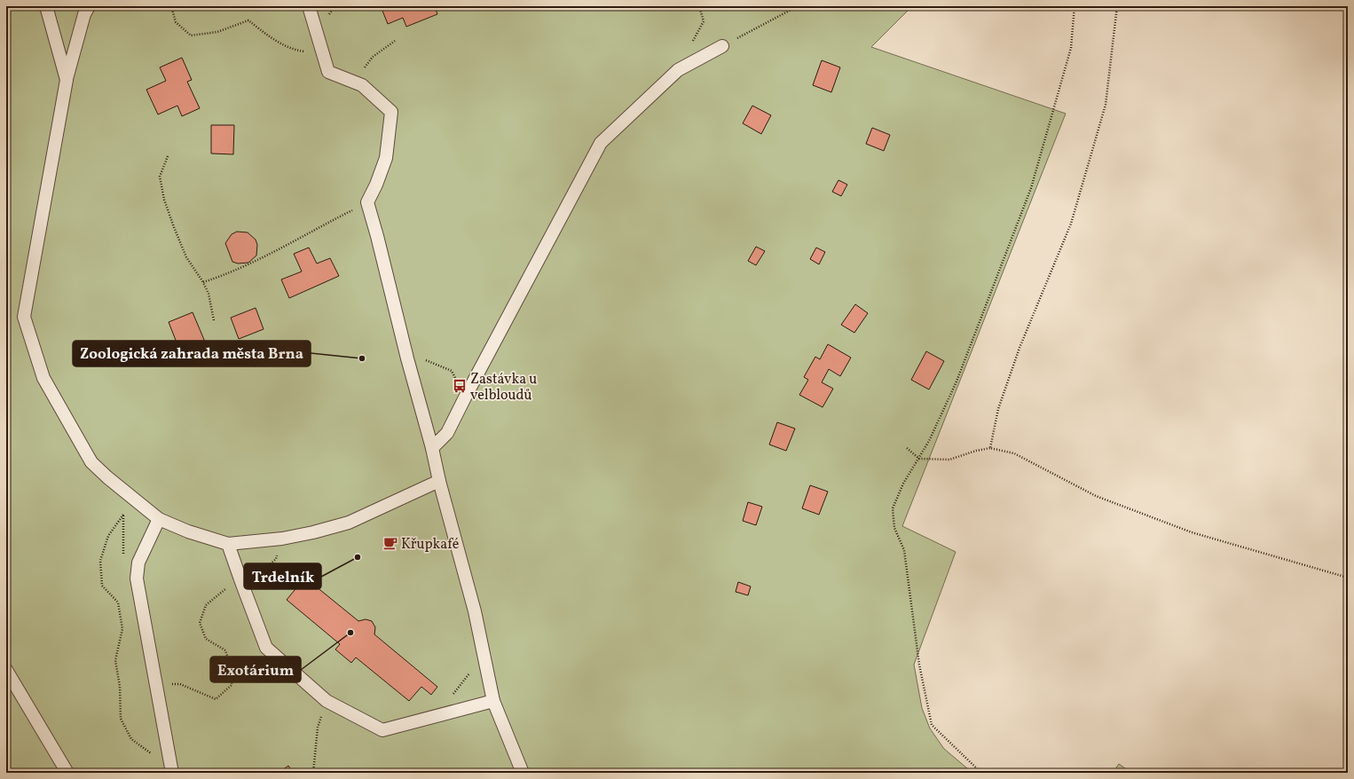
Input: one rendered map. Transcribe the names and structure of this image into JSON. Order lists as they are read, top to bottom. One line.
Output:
{"places":{"other":["Zoologická zahrada města Brna","Trdelník","Exotárium"],"bus stop":["Zastávka u velbloudů"],"cafe":["Křupkafé"]}}
